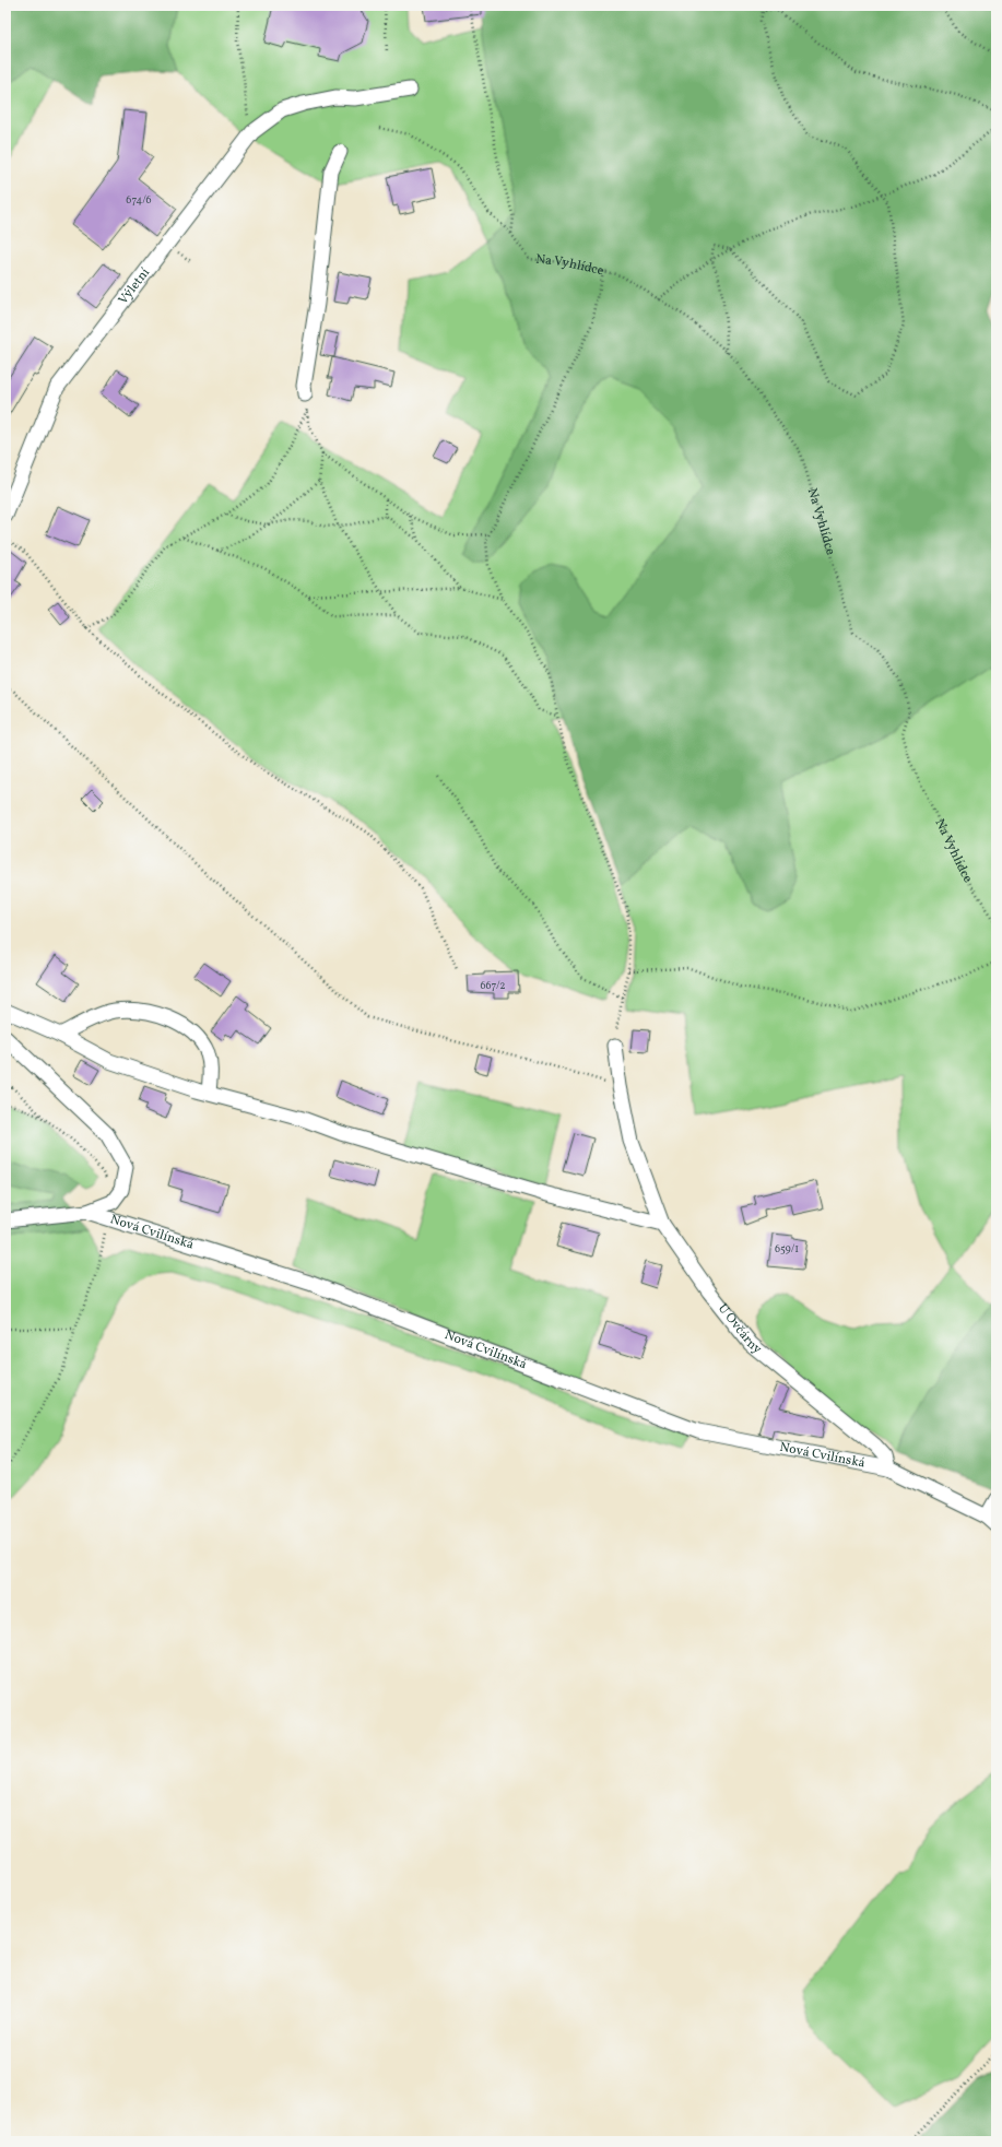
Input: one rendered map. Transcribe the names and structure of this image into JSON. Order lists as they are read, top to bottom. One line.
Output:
{"streets":{"street":["Výletní","Nová Cvilínská","U Ovčárny"],"path":["Na Vyhlídce"]},"crossings":[["Nová Cvilínská","U Ovčárny"]],"house_numbers":["674/6","667/2","659/1"]}
